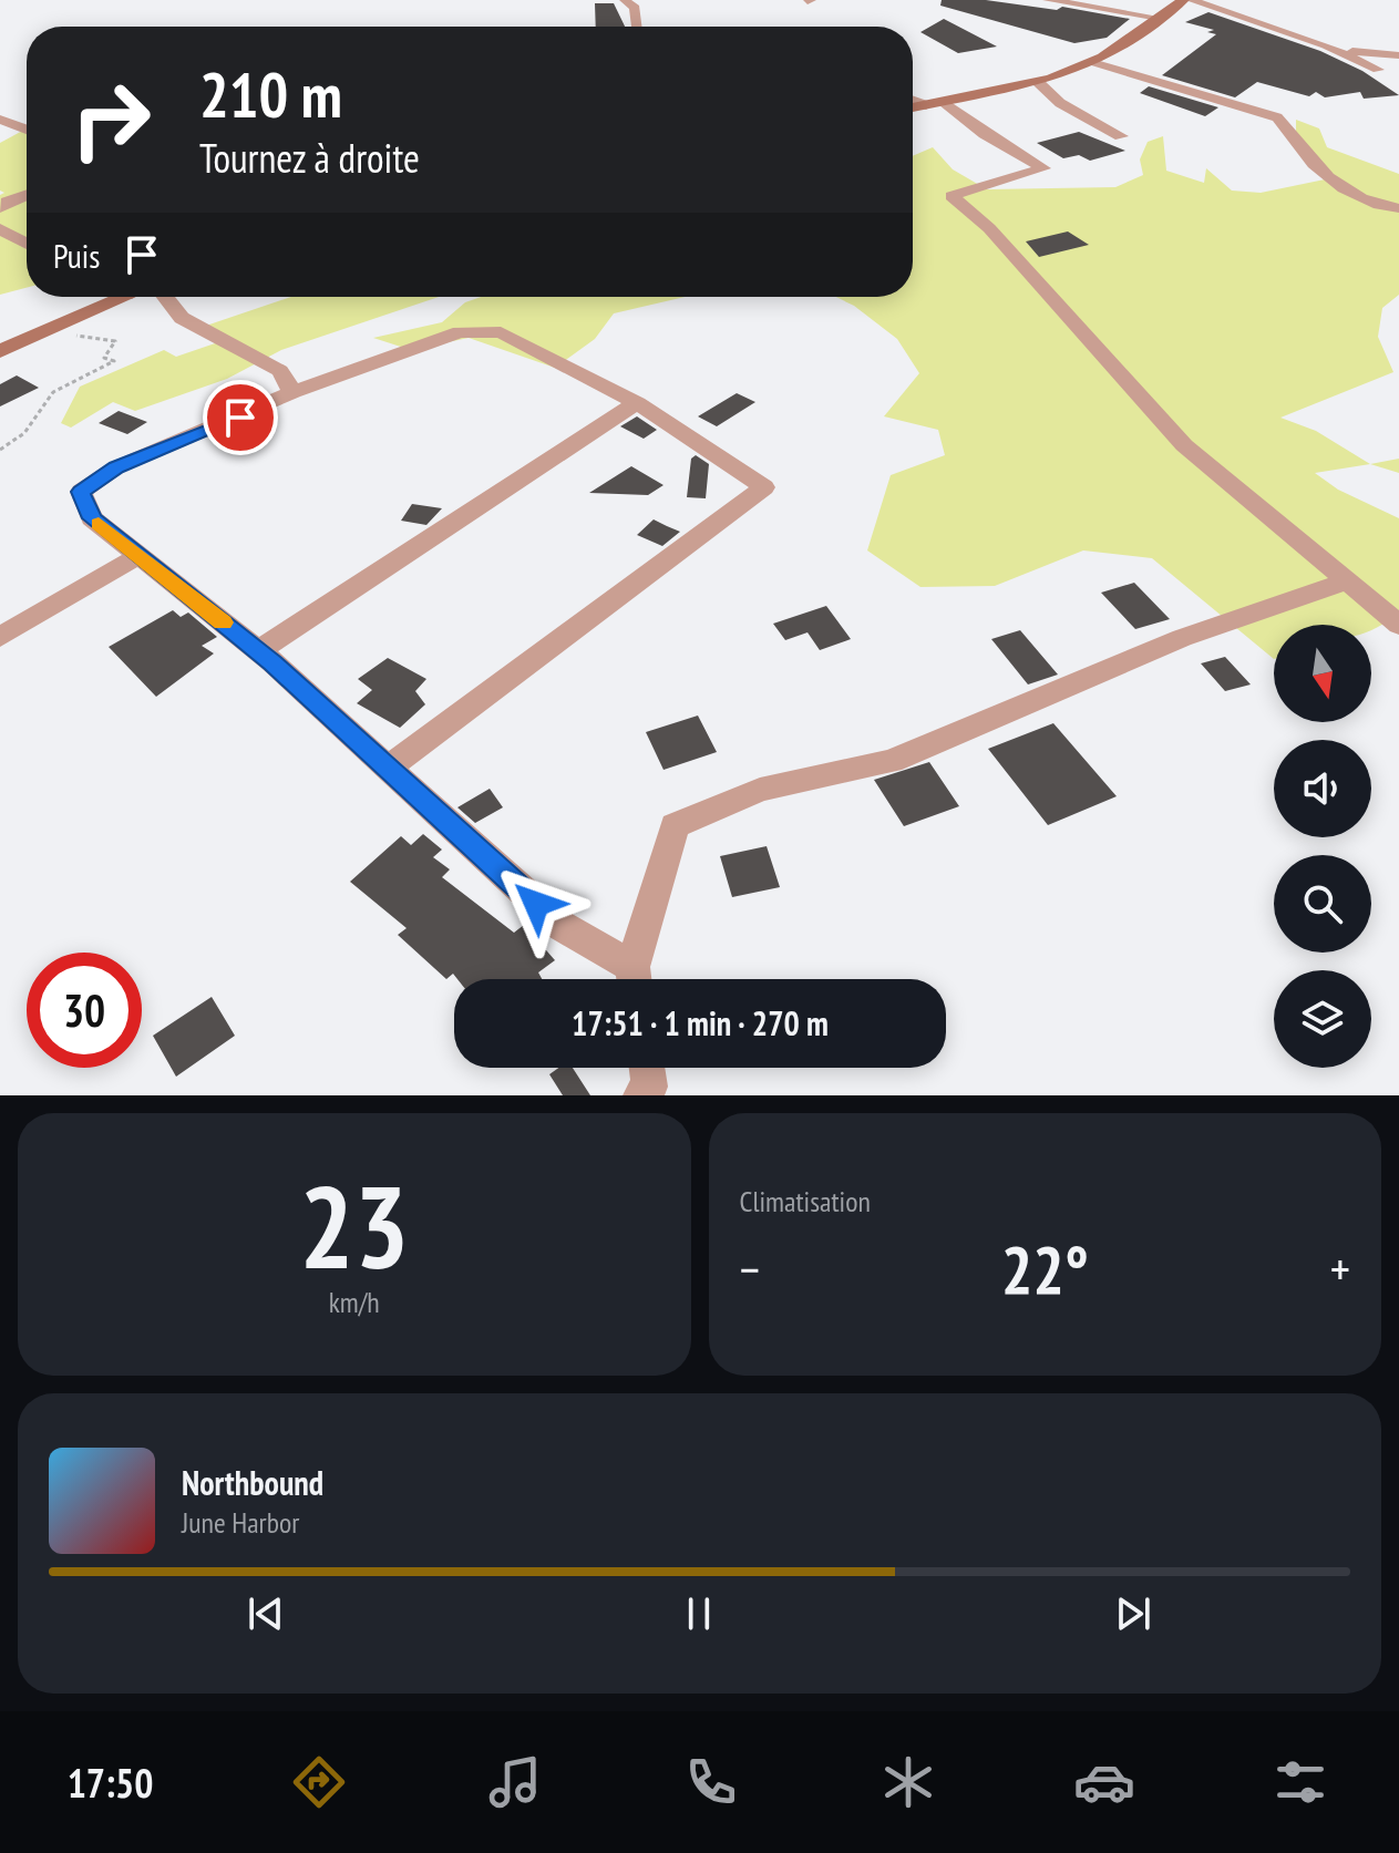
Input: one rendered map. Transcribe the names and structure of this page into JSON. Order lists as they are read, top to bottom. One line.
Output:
{"north":"bottom","page":{"turn":["210 m","Tournez à droite"],"then":"Puis","limit":"30","trip":"17:51 · 1 min · 270 m","tile":[["23","km/h"],"Climatisation"],"heat":["−","22°","+"],"song":["Northbound","June Harbor"],"tabs":"17:50"}}
